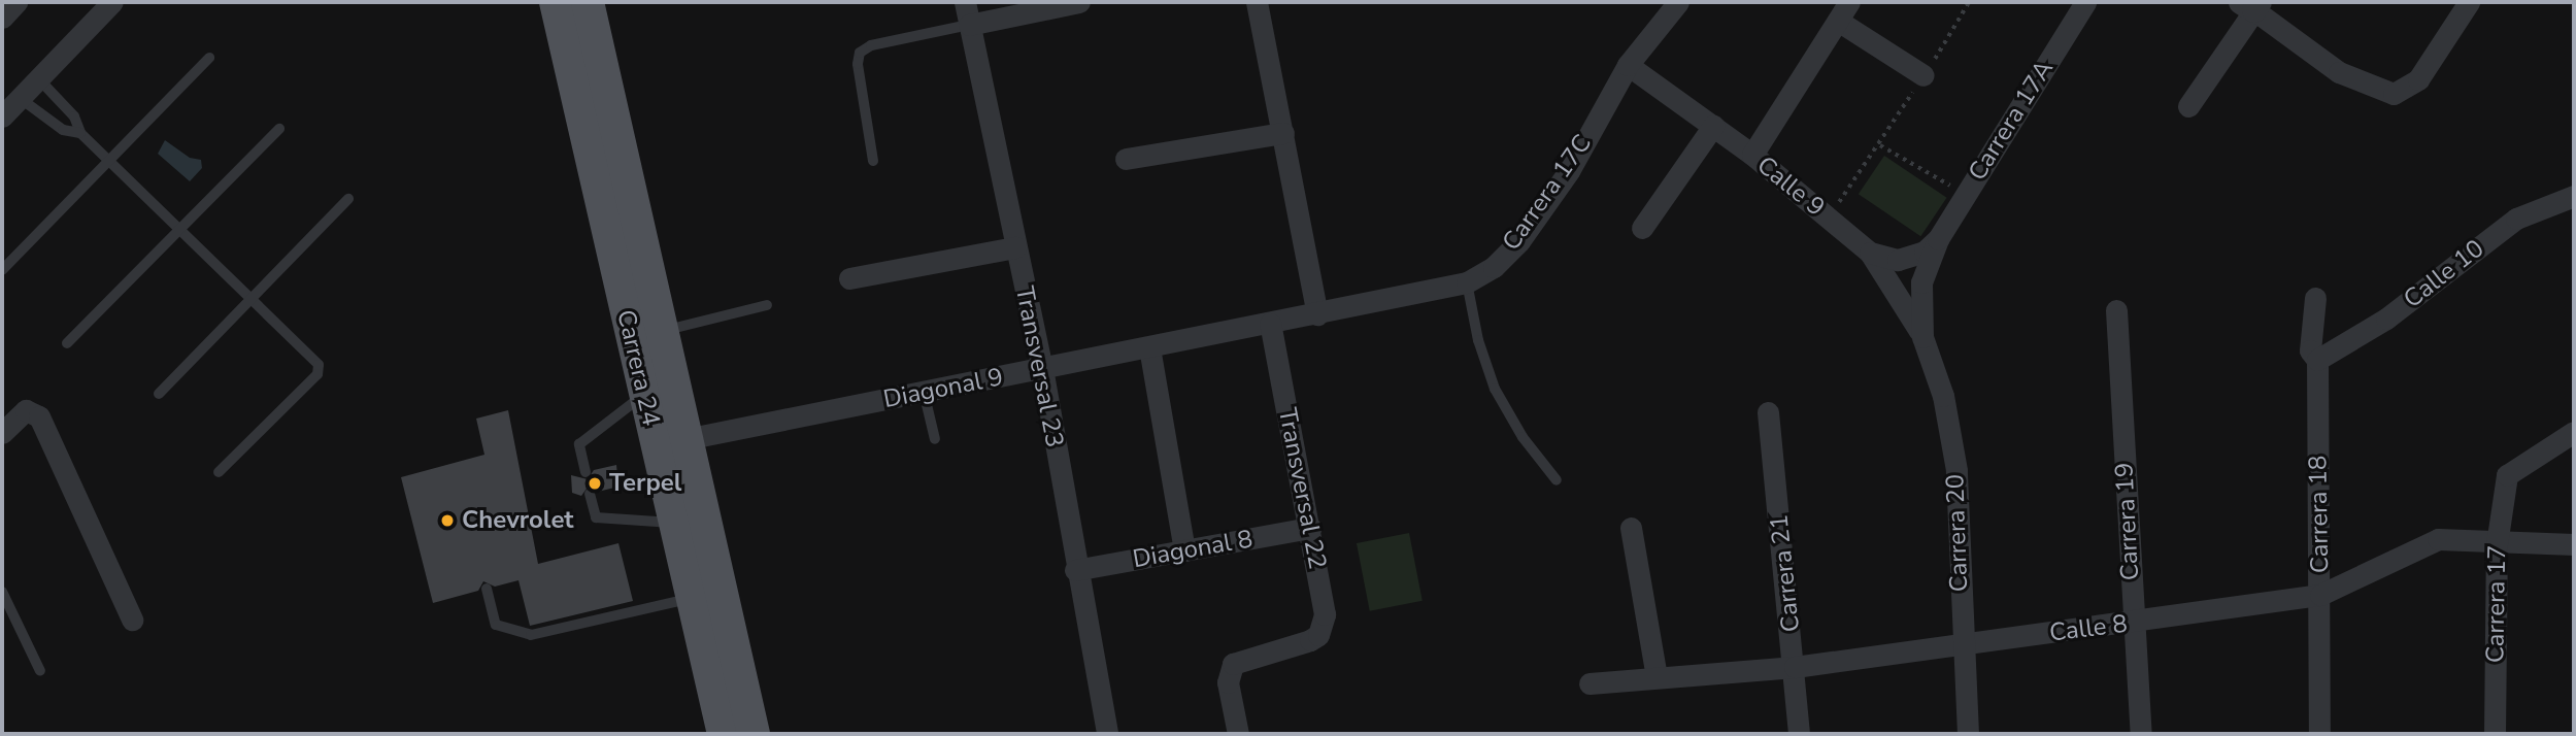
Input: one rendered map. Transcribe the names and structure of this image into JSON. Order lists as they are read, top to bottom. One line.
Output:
{"streets":{"main road":["Carrera 24"],"street":["Carrera 17A","Calle 9","Carrera 17C","Calle 10","Transversal 23","Diagonal 9","Transversal 22","Carrera 18","Carrera 19","Carrera 20","Diagonal 8","Carrera 21","Carrera 17","Calle 8"]},"crossings":[["Carrera 17A","Calle 9"],["Carrera 17A","Carrera 20"],["Calle 9","Carrera 17C"],["Calle 9","Carrera 20"],["Carrera 17C","Diagonal 9"],["Calle 10","Carrera 18"],["Transversal 23","Diagonal 9"],["Transversal 23","Diagonal 8"],["Carrera 24","Diagonal 9"],["Diagonal 9","Transversal 22"],["Transversal 22","Diagonal 8"],["Carrera 18","Calle 8"],["Carrera 19","Calle 8"],["Carrera 20","Calle 8"],["Carrera 21","Calle 8"],["Carrera 17","Calle 8"]],"places":["Terpel","Chevrolet"]}
